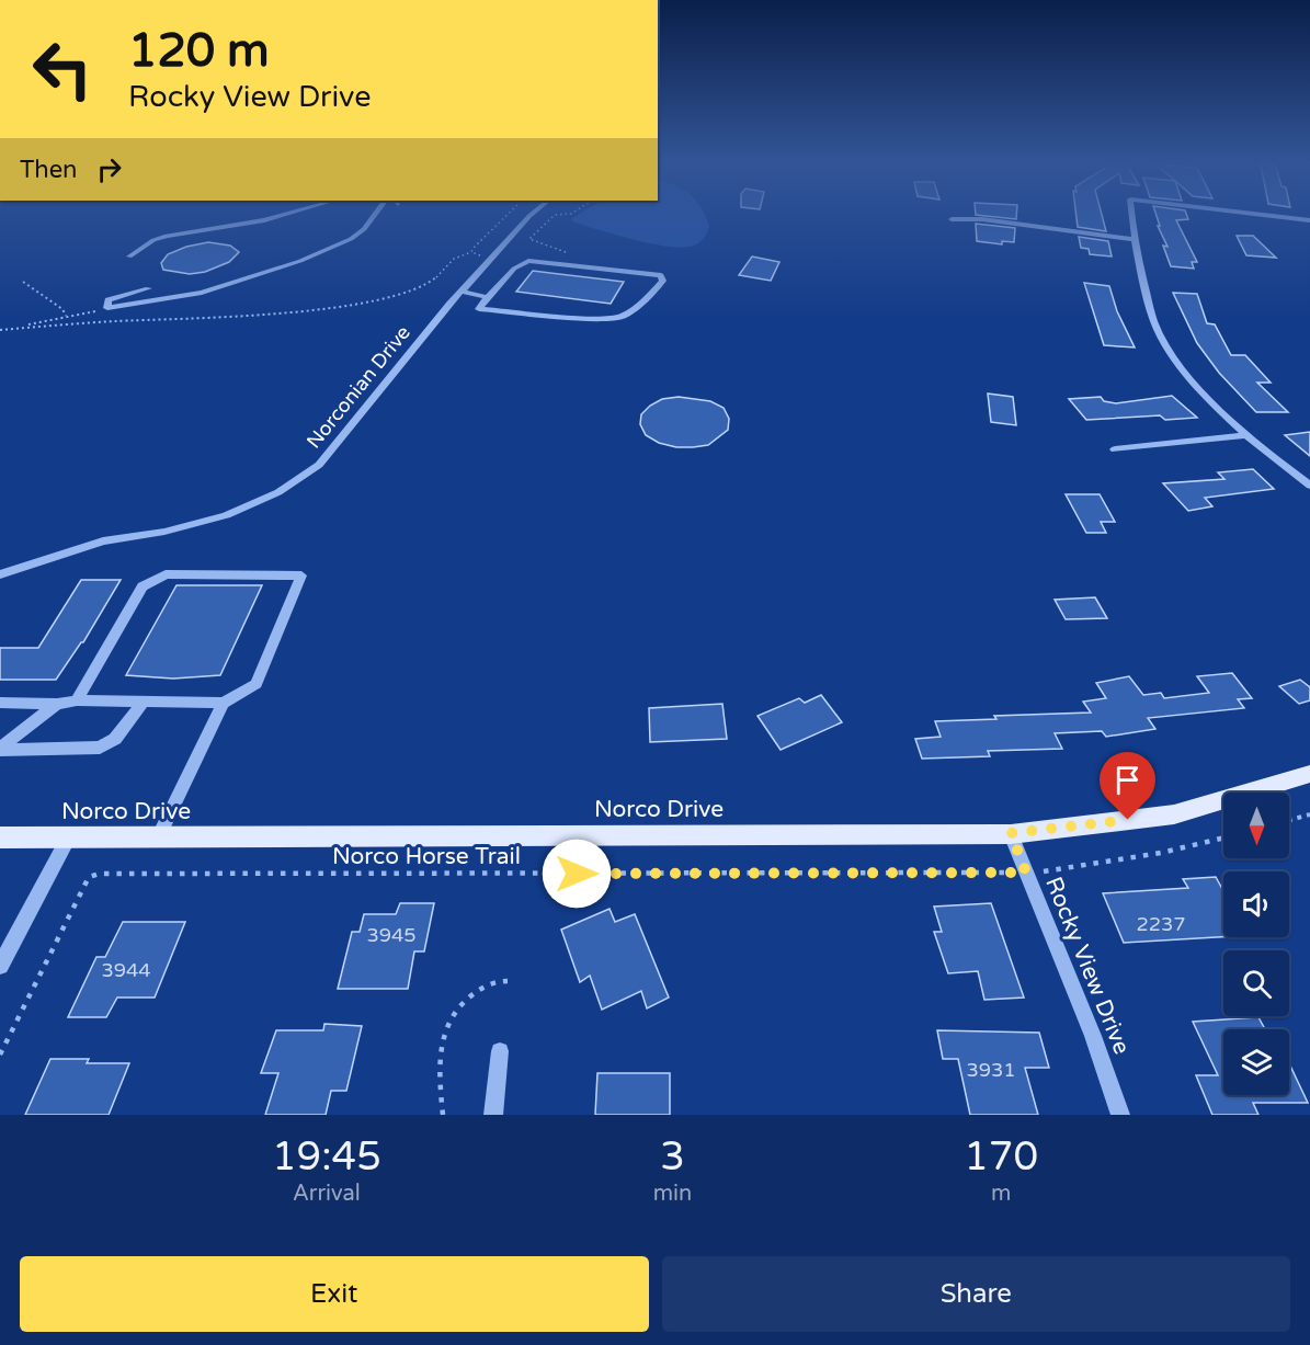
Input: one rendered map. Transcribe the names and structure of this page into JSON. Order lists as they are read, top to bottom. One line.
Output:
{"streets":{"main road":["Norco Drive"],"street":["Norconian Drive","Rocky View Drive"],"path":["Norco Horse Trail"]},"crossings":[["Norco Drive","Rocky View Drive"],["Norco Horse Trail","Rocky View Drive"]],"house_numbers":["2237","3945","3944","3931"],"north":"bottom","page":{"turn":["120 m","Rocky View Drive"],"then":"Then","eta":["19:45","Arrival","3","min","170","m"],"buttons":["Exit","Share"]}}
